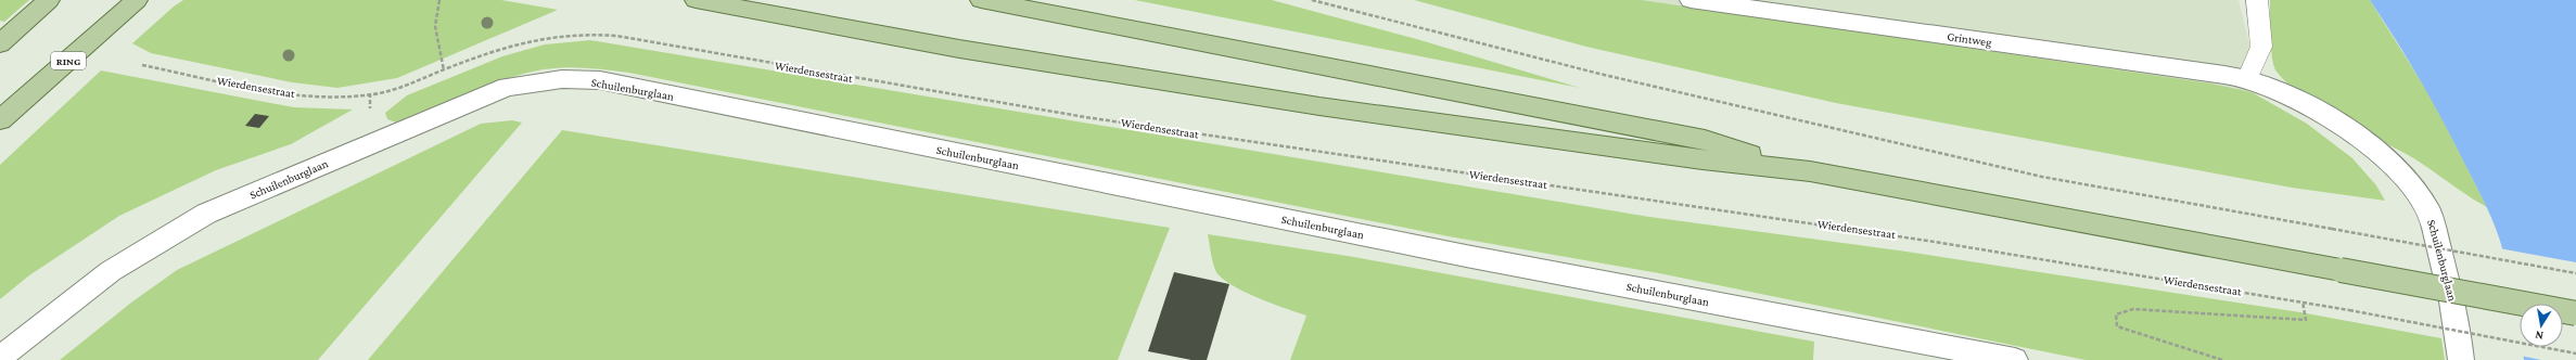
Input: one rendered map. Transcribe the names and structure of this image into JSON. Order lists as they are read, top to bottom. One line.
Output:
{"streets":{"main road":["RING"],"street":["Grintweg","Schuilenburglaan"],"path":["Wierdensestraat"]},"crossings":[["Grintweg","Schuilenburglaan"]],"north":"bottom"}
